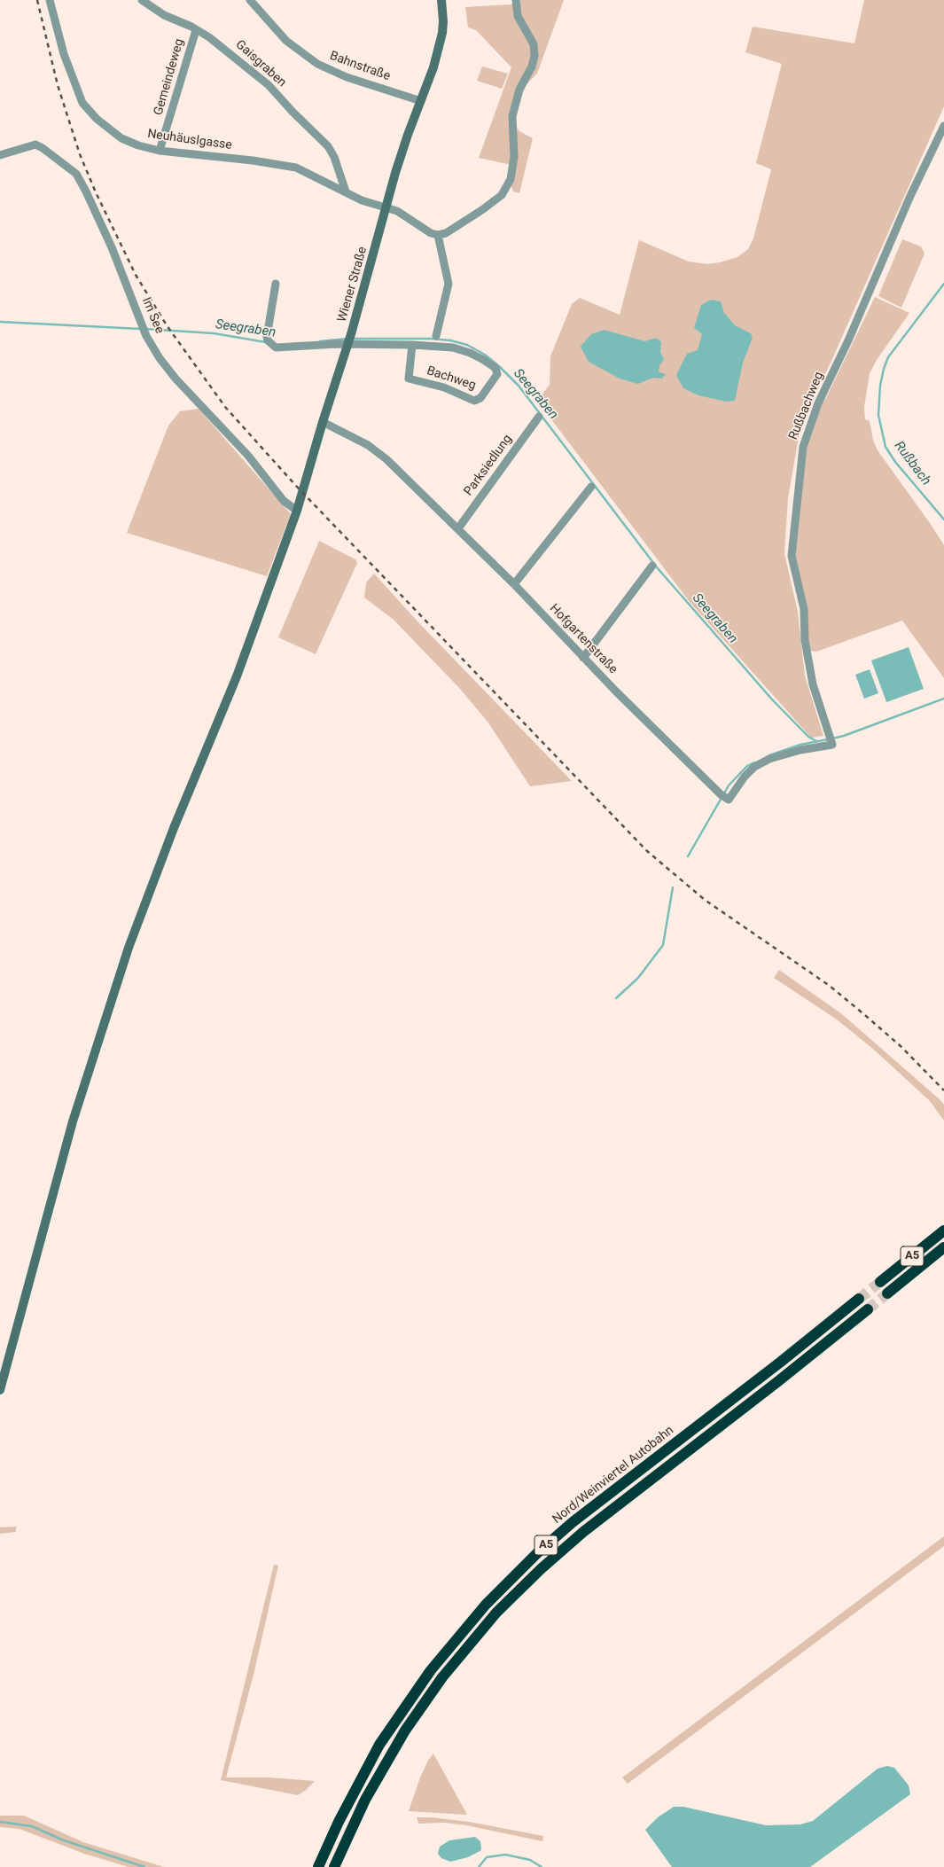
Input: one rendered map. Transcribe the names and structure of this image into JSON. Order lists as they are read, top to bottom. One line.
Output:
{"streets":{"highway":["A5","Nord/Weinviertel Autobahn"],"street":["Gaisgraben","Bahnstraße","Gemeindeweg","Neuhäuslgasse","Wiener Straße","Im See","Bachweg","Rußbachweg","Parksiedlung","Hofgartenstraße"]},"crossings":[["Gaisgraben","Gemeindeweg"],["Gaisgraben","Neuhäuslgasse"],["Bahnstraße","Wiener Straße"],["Gemeindeweg","Neuhäuslgasse"],["Neuhäuslgasse","Wiener Straße"],["Wiener Straße","Im See"],["Wiener Straße","Bachweg"],["Wiener Straße","Hofgartenstraße"],["Rußbachweg","Hofgartenstraße"],["Parksiedlung","Hofgartenstraße"]],"water":["Seegraben","Rußbach"]}
